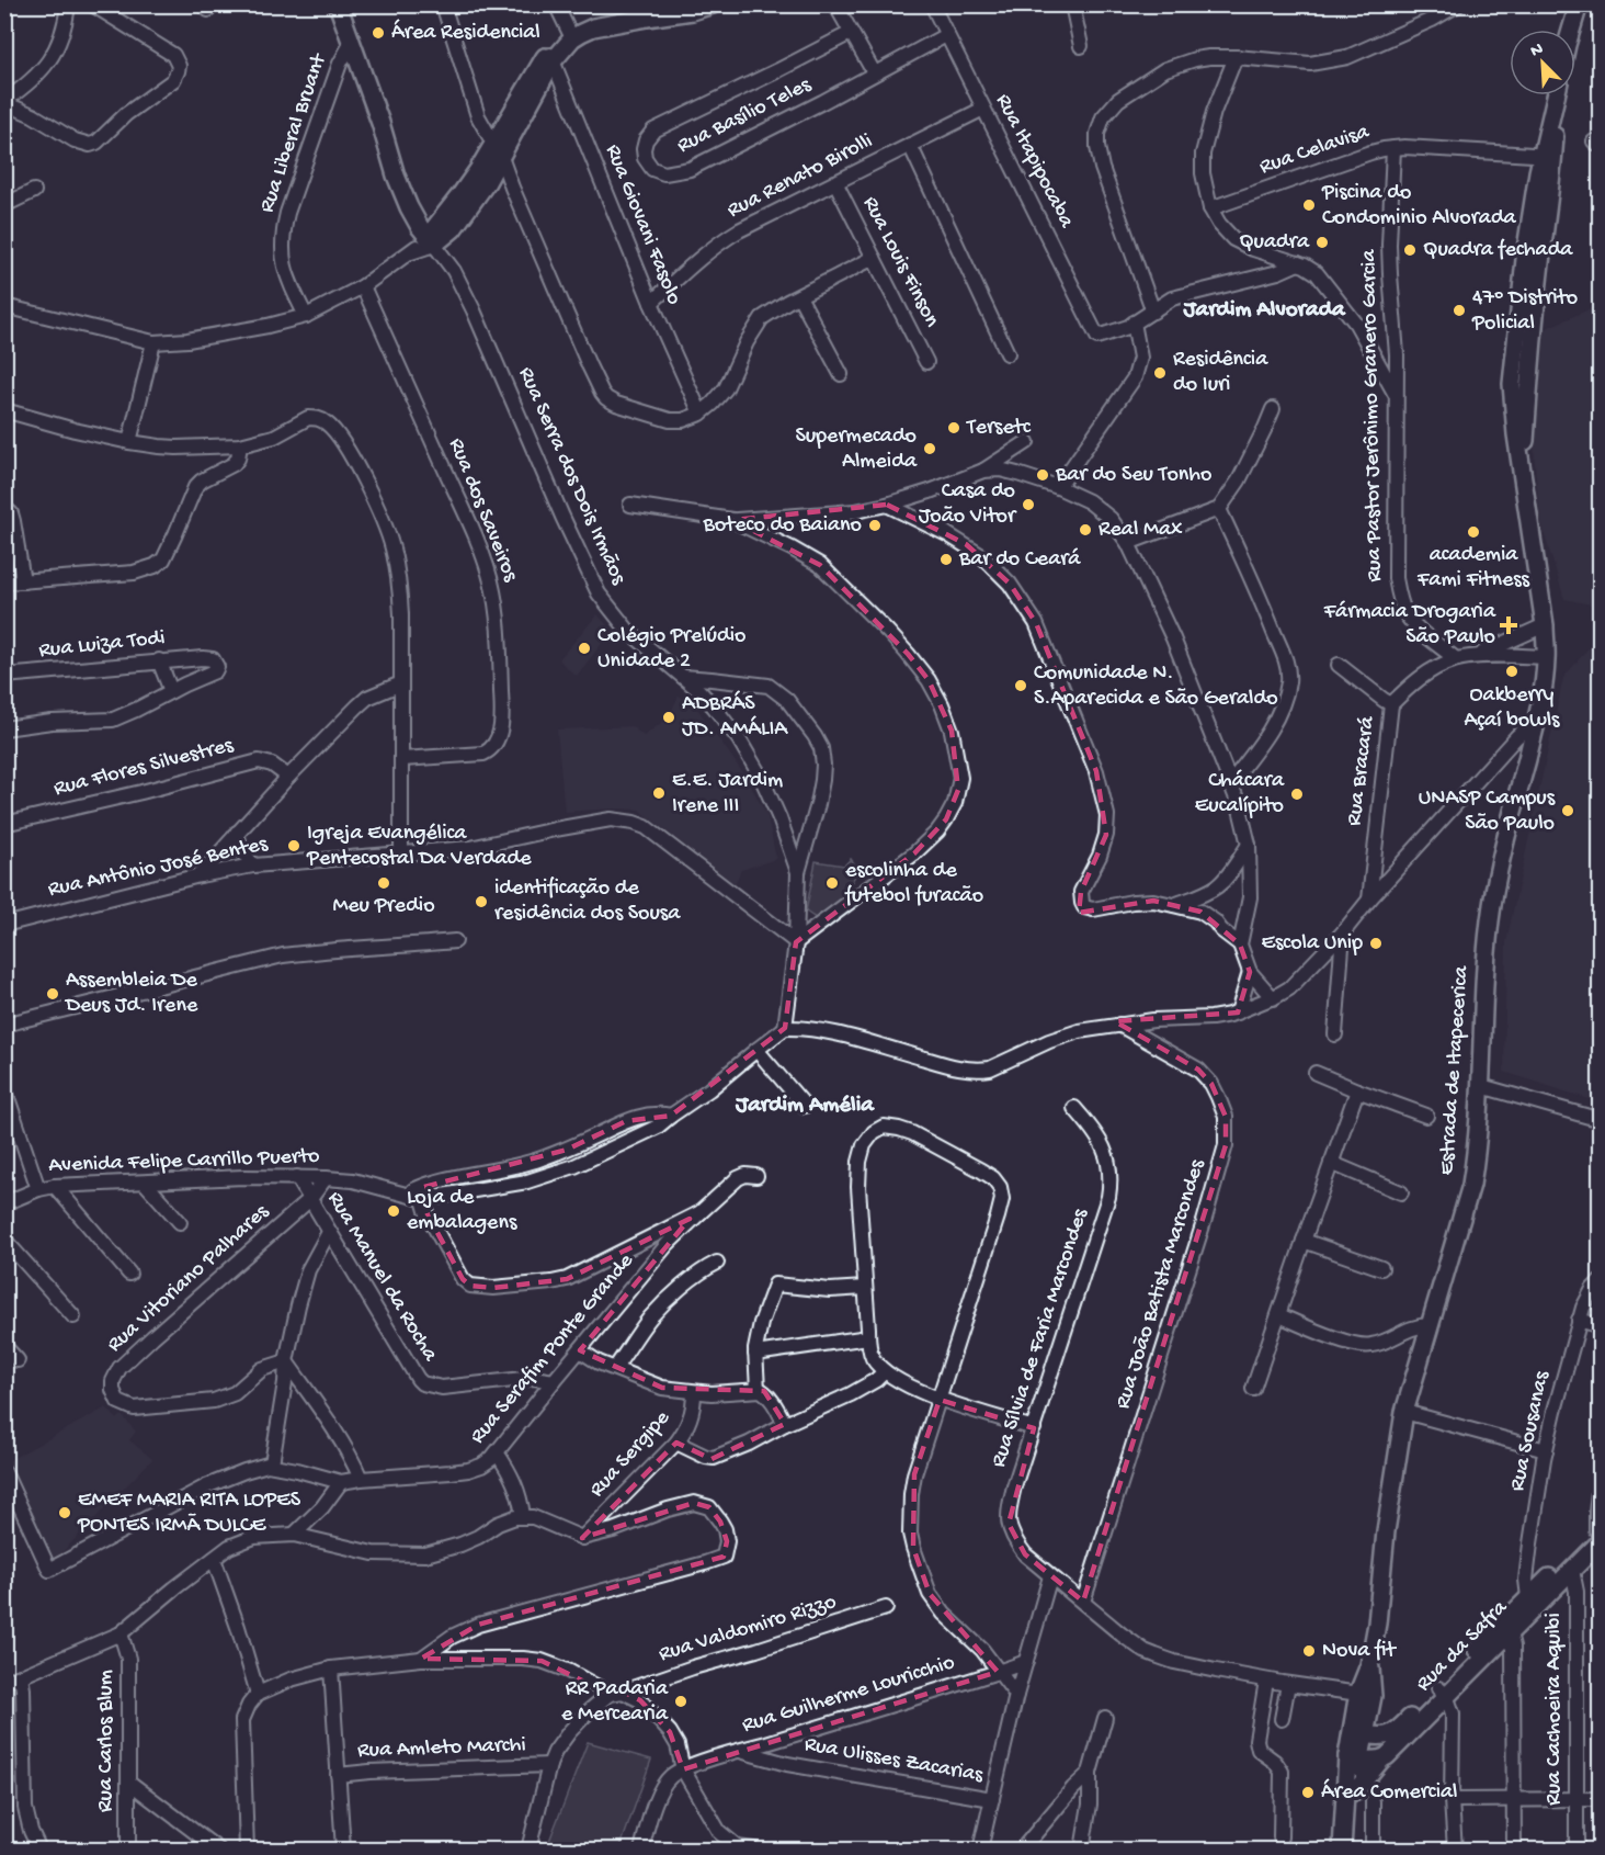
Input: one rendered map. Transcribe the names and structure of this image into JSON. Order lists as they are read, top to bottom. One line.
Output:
{"streets":{"main road":["Estrada de Itapecerica","Rua da Safra"],"street":["Rua Basílio Teles","Rua Liberal Bruant","Rua Celavisa","Rua Itapipocaba","Rua Renato Birolli","Rua Giovani Fasolo","Rua Louis Finson","Rua Pastor Jerônimo Granero Garcia","Rua Serra dos Dois Irmãos","Rua dos Saveiros","Rua Luiza Todi","Rua Flores Silvestres","Rua Bracará","Rua Antônio José Bentes","Avenida Felipe Carrillo Puerto","Rua Manuel da Rocha","Rua Vitoriano Palhares","Rua João Batista Marcondes","Rua Sílvia de Faria Marcondes","Rua Serafim Ponte Grande","Rua Sousanas","Rua Sergipe","Rua Valdomiro Rizzo","Rua Guilherme Louricchio","Rua Cachoeira Aquibi","Rua Carlos Blum","Rua Amleto Marchi","Rua Ulisses Zacarias"]},"crossings":[["Rua Basílio Teles","Rua Itapipocaba"],["Rua Celavisa","Rua Pastor Jerônimo Granero Garcia"],["Rua Celavisa","Estrada de Itapecerica"],["Rua Itapipocaba","Rua Renato Birolli"],["Rua Renato Birolli","Rua Giovani Fasolo"],["Rua Renato Birolli","Rua Louis Finson"],["Rua Pastor Jerônimo Granero Garcia","Rua Bracará"],["Rua Serra dos Dois Irmãos","Rua Antônio José Bentes"],["Rua Serra dos Dois Irmãos","Avenida Felipe Carrillo Puerto"],["Rua Bracará","Estrada de Itapecerica"],["Estrada de Itapecerica","Rua Sílvia de Faria Marcondes"],["Estrada de Itapecerica","Rua da Safra"],["Avenida Felipe Carrillo Puerto","Rua Manuel da Rocha"],["Avenida Felipe Carrillo Puerto","Rua Vitoriano Palhares"],["Rua Manuel da Rocha","Rua Vitoriano Palhares"],["Rua Manuel da Rocha","Rua Serafim Ponte Grande"],["Rua João Batista Marcondes","Rua Sílvia de Faria Marcondes"],["Rua Serafim Ponte Grande","Rua Sergipe"],["Rua Sousanas","Rua da Safra"],["Rua da Safra","Rua Cachoeira Aquibi"],["Rua Guilherme Louricchio","Rua Ulisses Zacarias"]],"districts":["Jardim Alvorada","Jardim Amélia"],"places":{"other":["Área Residencial","Piscina do Condominio Alvorada","Quadra","Quadra fechada","47º Distrito Policial","Residência do Iuri","Tersetc","Supermecado Almeida","Bar do Seu Tonho","Casa do João Vitor","Boteco do Baiano","Real Max","academia Fami Fitness","Bar do Ceará","Colégio Prelúdio Unidade 2","Oakberry Açaí bowls","Comunidade N. S.Aparecida e São Geraldo","ADBRÁS JD. AMÁLIA","E.E. Jardim Irene III","Chácara Eucalípito","UNASP Campus São Paulo","Igreja Evangélica Pentecostal Da Verdade","Meu Predio","escolinha de futebol furacão","identificação de residência dos Sousa","Escola Unip","Assembleia De Deus Jd. Irene","Loja de embalagens","EMEF MARIA RITA LOPES PONTES IRMÃ DULCE","Nova fit","RR Padaria e Mercearia","Área Comercial"],"health":["Fármacia Drogaria São Paulo"]},"north":"top left"}
